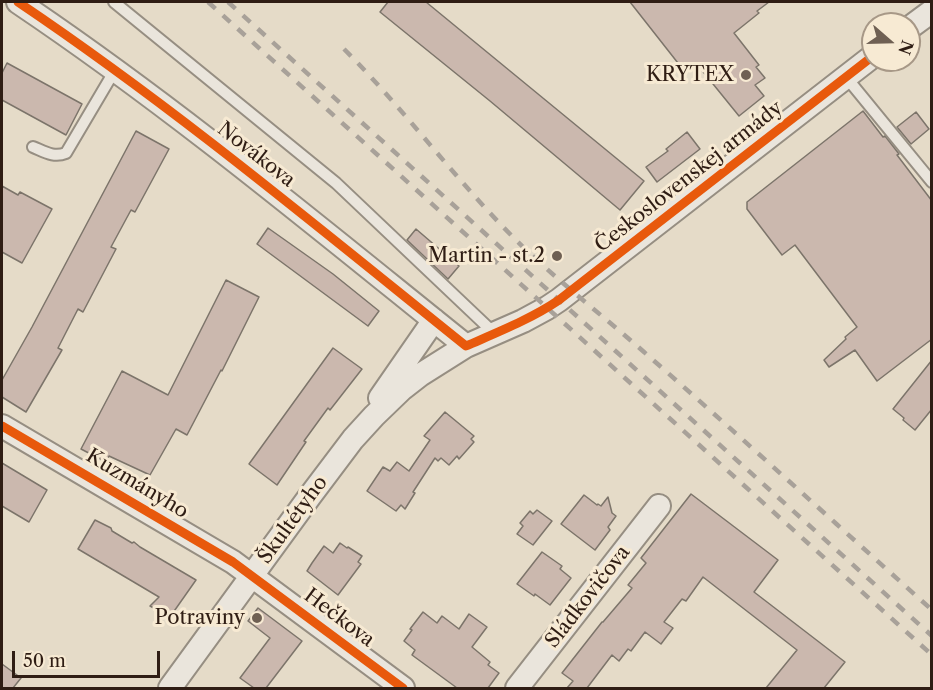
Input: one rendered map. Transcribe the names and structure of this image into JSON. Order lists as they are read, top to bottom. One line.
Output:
{"streets":{"street":["Novákova","Československej armády","Kuzmányho","Škultétyho","Sládkovičova","Hečkova"]},"crossings":[["Novákova","Škultétyho"],["Československej armády","Škultétyho"],["Kuzmányho","Škultétyho"],["Kuzmányho","Hečkova"],["Škultétyho","Hečkova"]],"places":["KRYTEX","Martin - st.2","Potraviny"],"scale_bar":"50 m","north":"right"}
